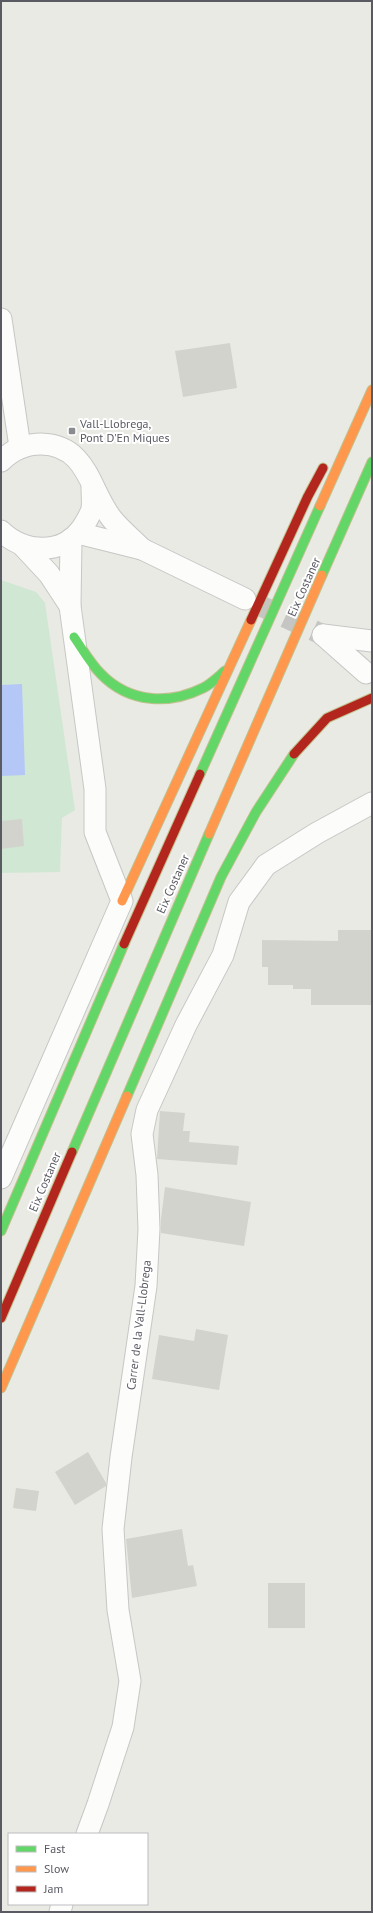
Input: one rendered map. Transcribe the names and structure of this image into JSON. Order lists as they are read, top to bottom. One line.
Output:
{"streets":{"highway":["Eix Costaner"],"street":["Carrer de la Vall-Llobrega"]},"places":{"transit":["Vall-Llobrega, Pont D'En Miques"]},"legend":["Fast","Slow","Jam"]}
